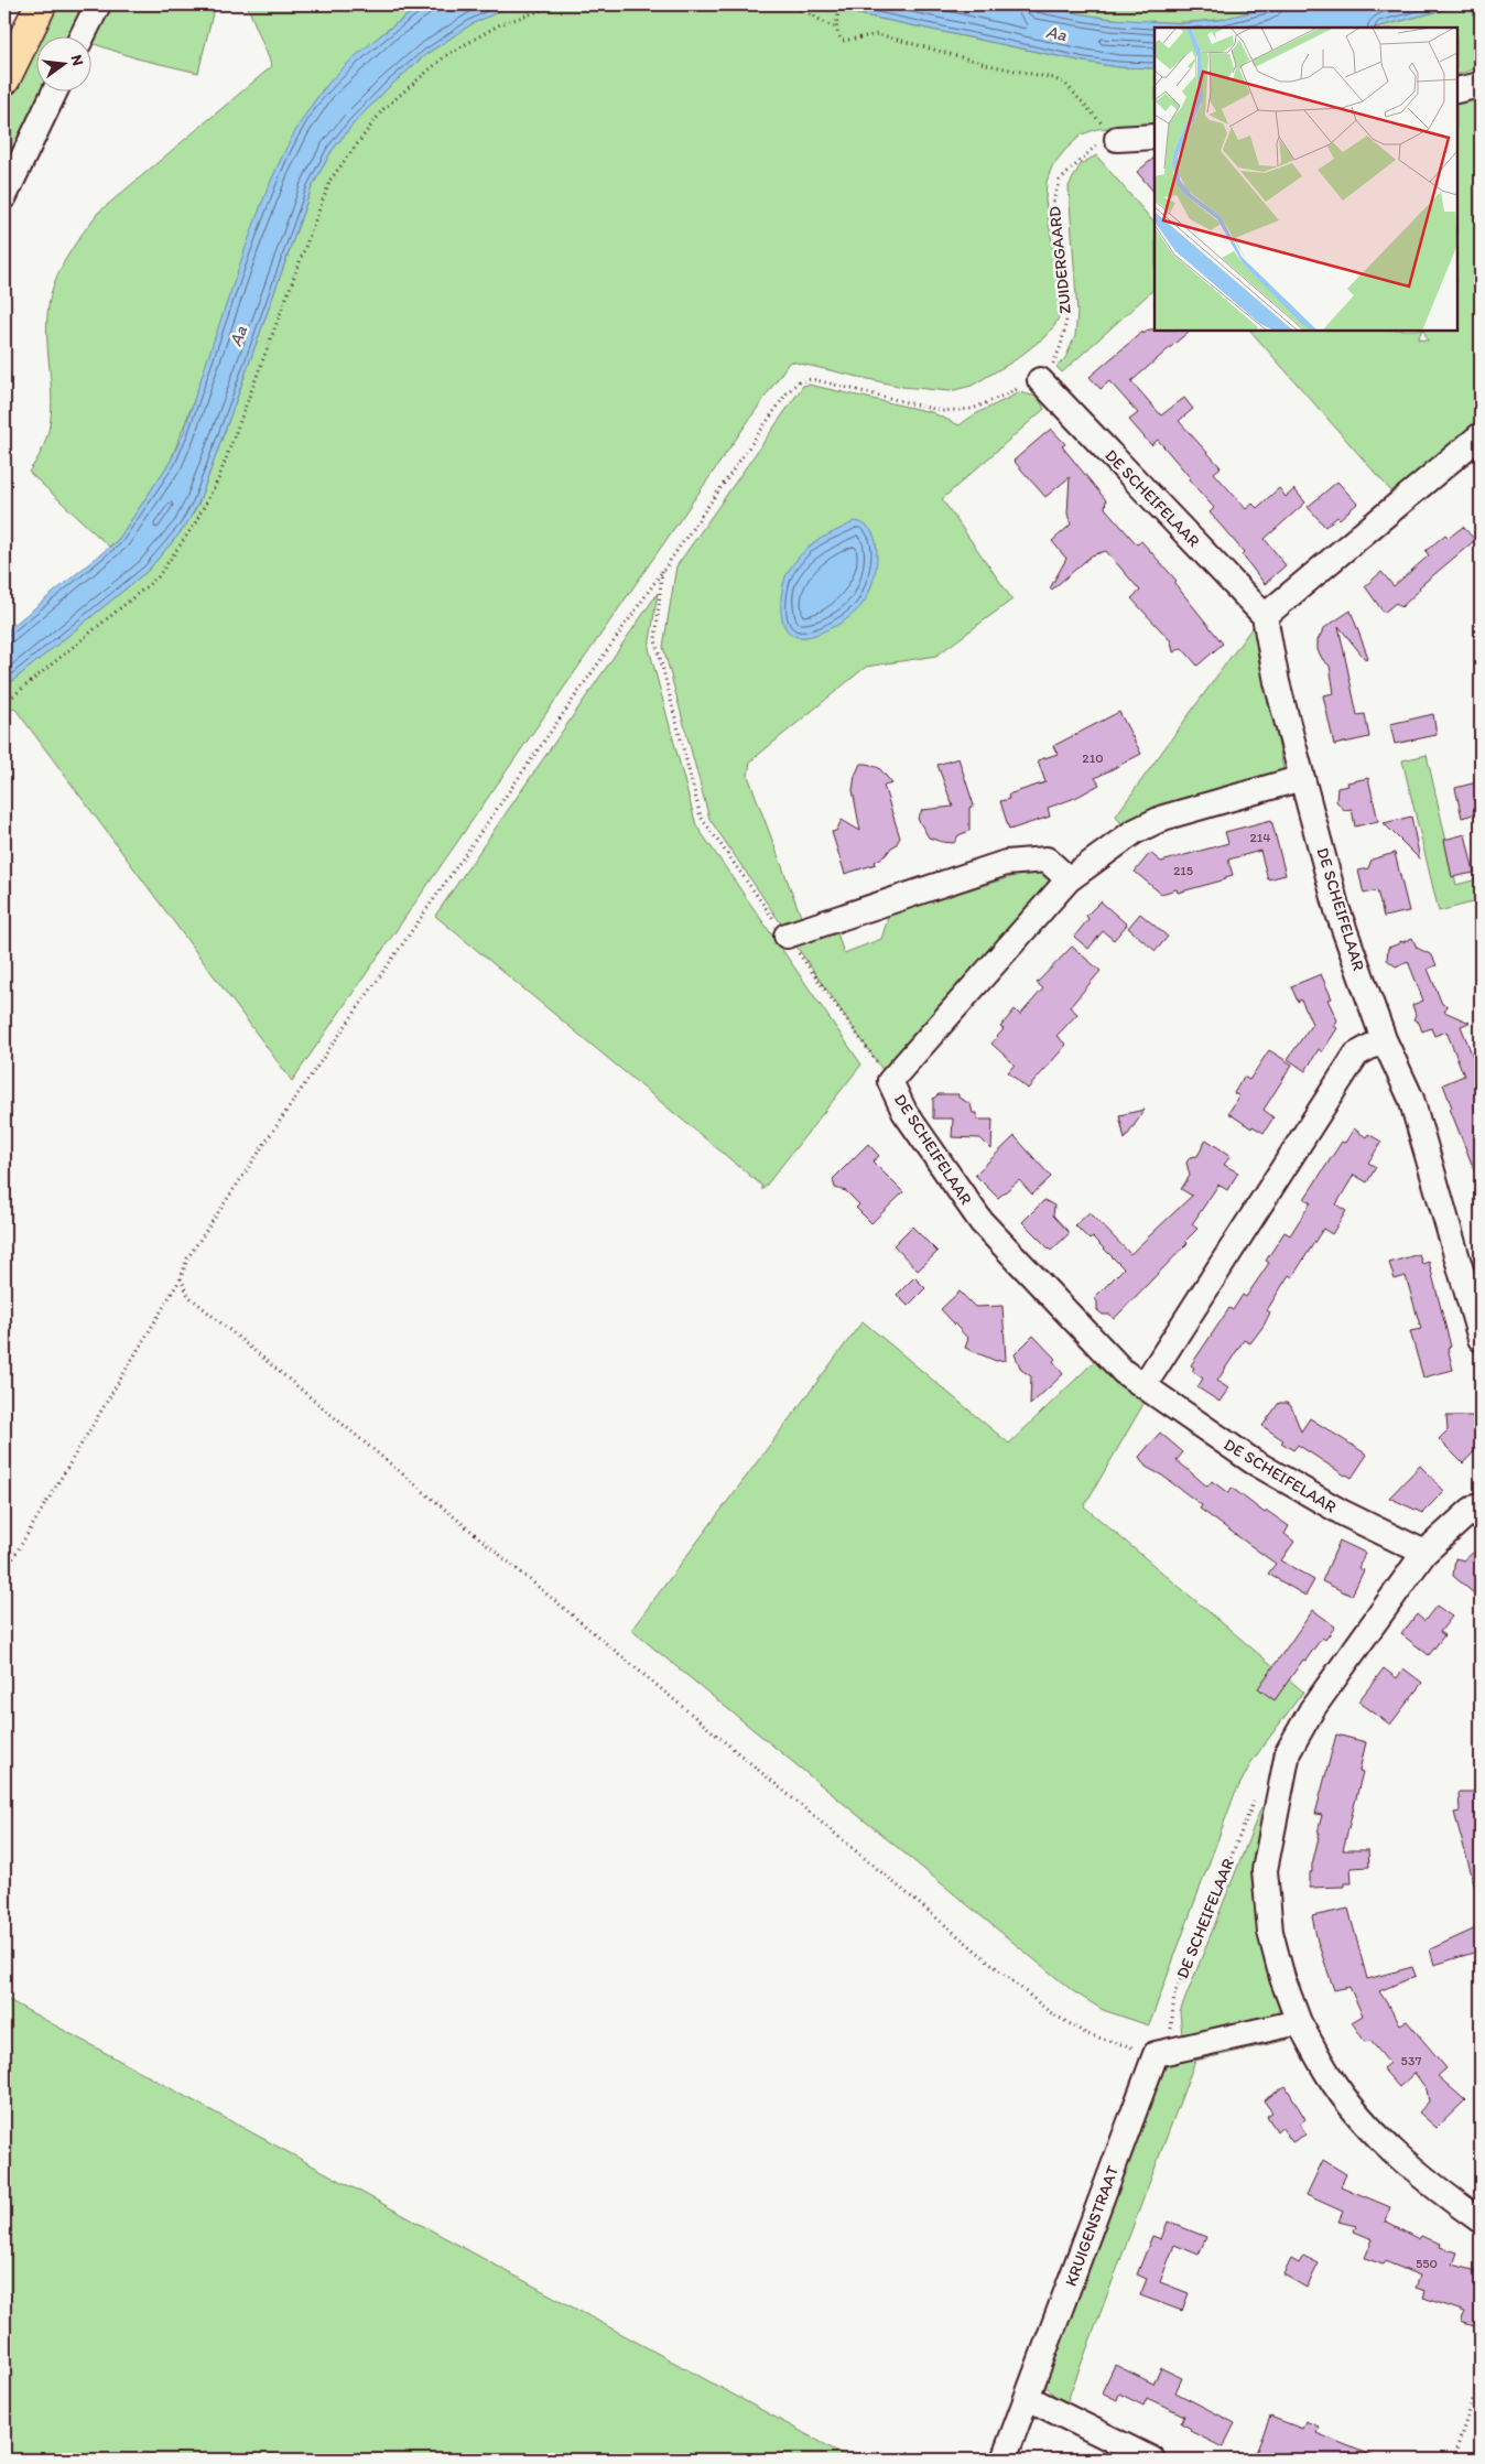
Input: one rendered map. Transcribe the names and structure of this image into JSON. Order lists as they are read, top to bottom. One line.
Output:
{"streets":{"street":["DE SCHEIFELAAR","KRUIGENSTRAAT"],"path":["ZUIDERGAARD"]},"crossings":[["ZUIDERGAARD","DE SCHEIFELAAR"],["DE SCHEIFELAAR","KRUIGENSTRAAT"]],"water":["Aa"],"house_numbers":["210","214","215","537","550"],"north":"right"}
